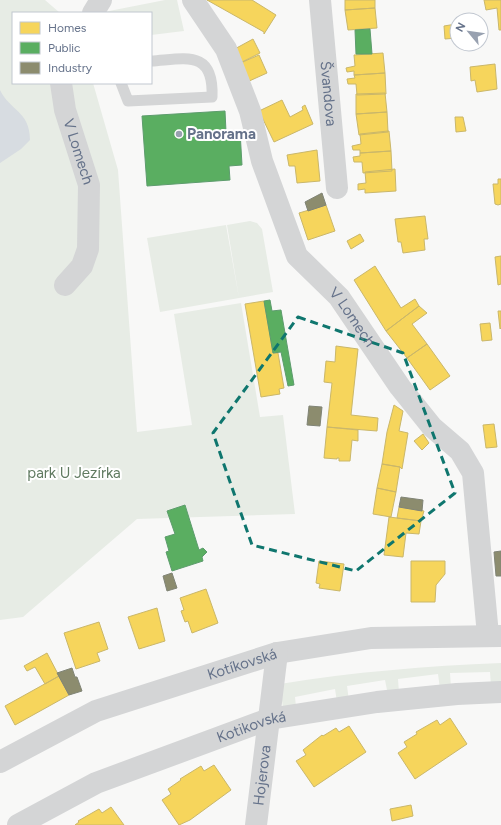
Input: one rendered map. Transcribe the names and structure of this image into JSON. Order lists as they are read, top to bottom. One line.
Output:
{"streets":{"street":["Švandova","V Lomech","Kotíkovská","Kotikovská","Hojerova"]},"crossings":[["V Lomech","Kotíkovská"],["Kotíkovská","Hojerova"],["Kotikovská","Hojerova"]],"parks":["park U Jezírka"],"places":["Panorama"],"legend":["Homes","Public","Industry"],"north":"top left"}
